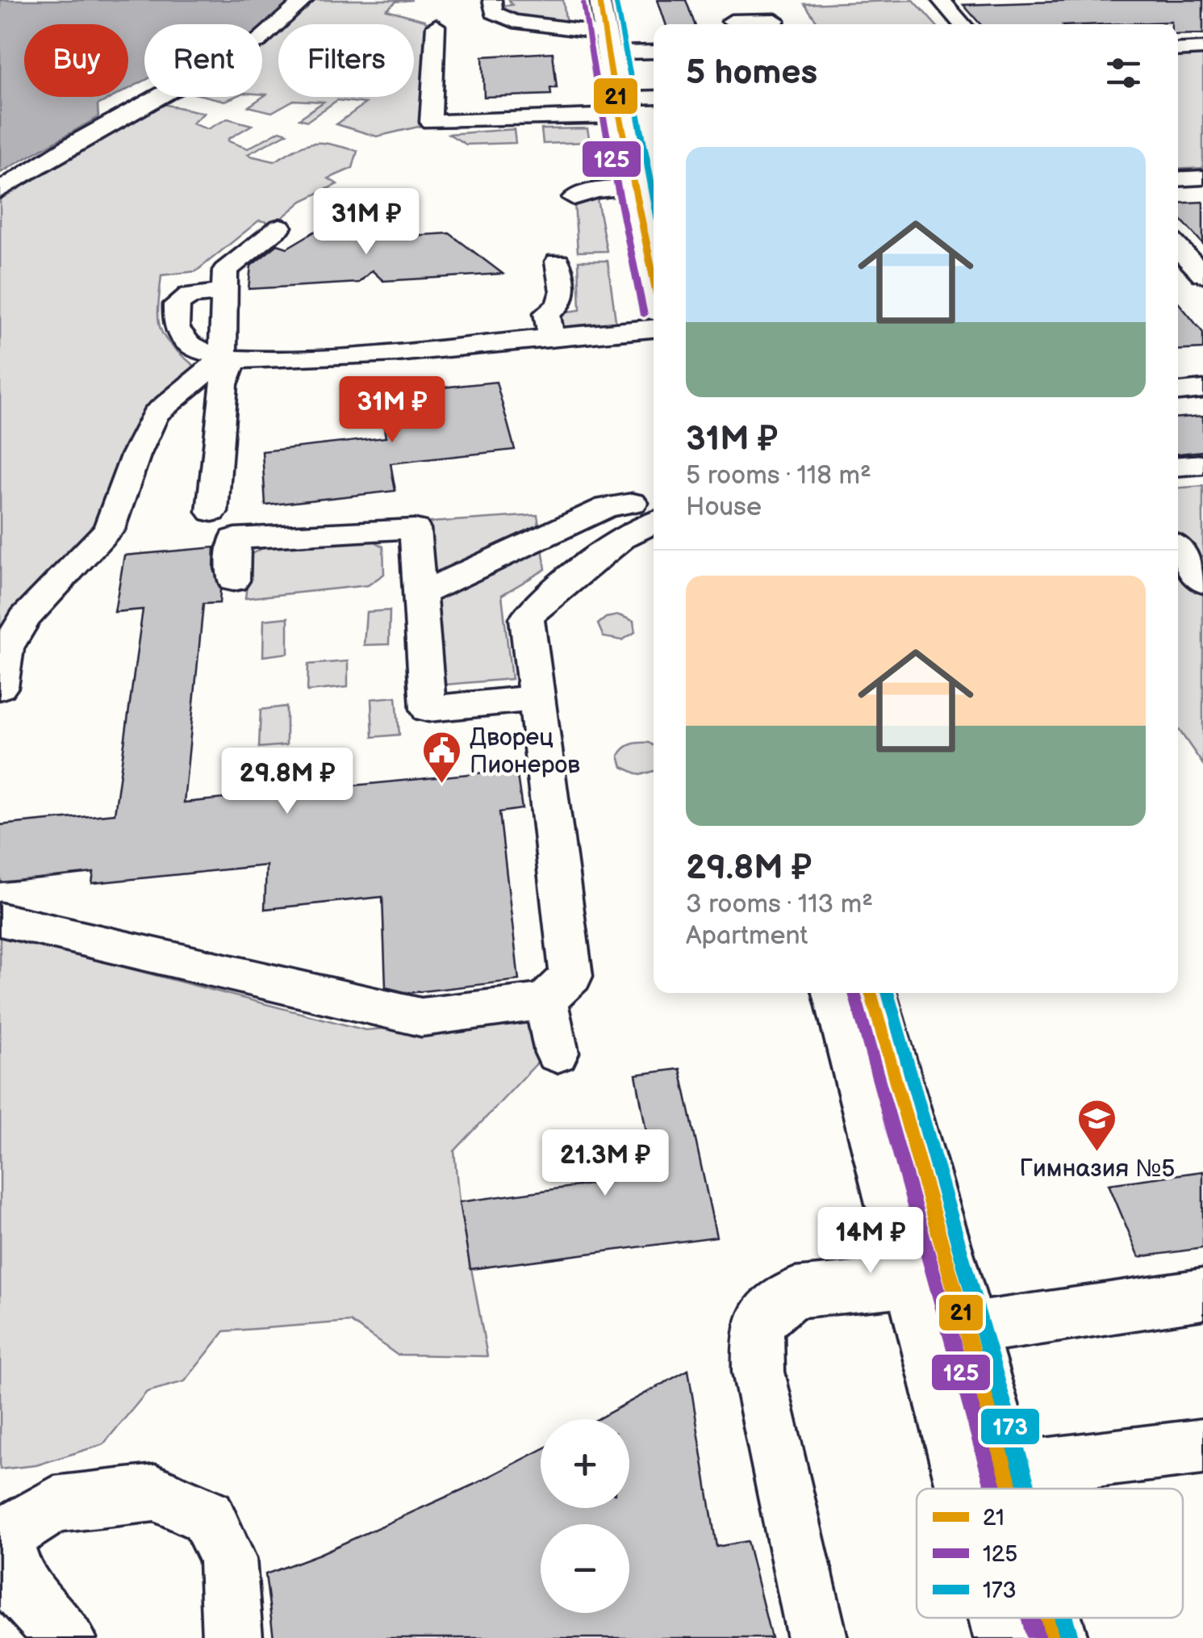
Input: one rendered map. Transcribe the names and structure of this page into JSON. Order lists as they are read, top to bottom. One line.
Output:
{"places":{"public building":["Дворец Пионеров"],"school or university":["Гимназия №5"]},"lines":["transit line 21","transit line 173","transit line 125"],"legend":["21","125","173"],"page":{"chip":["Buy","Rent","Filters"],"heading":"5 homes","list":[{"name":"31M ₽","note":"5 rooms · 118 m² · House"},{"name":"29.8M ₽","note":"3 rooms · 113 m² · Apartment"}],"price":["31M ₽","31M ₽","29.8M ₽","21.3M ₽","14M ₽"],"map_buttons":["+","−"]}}
